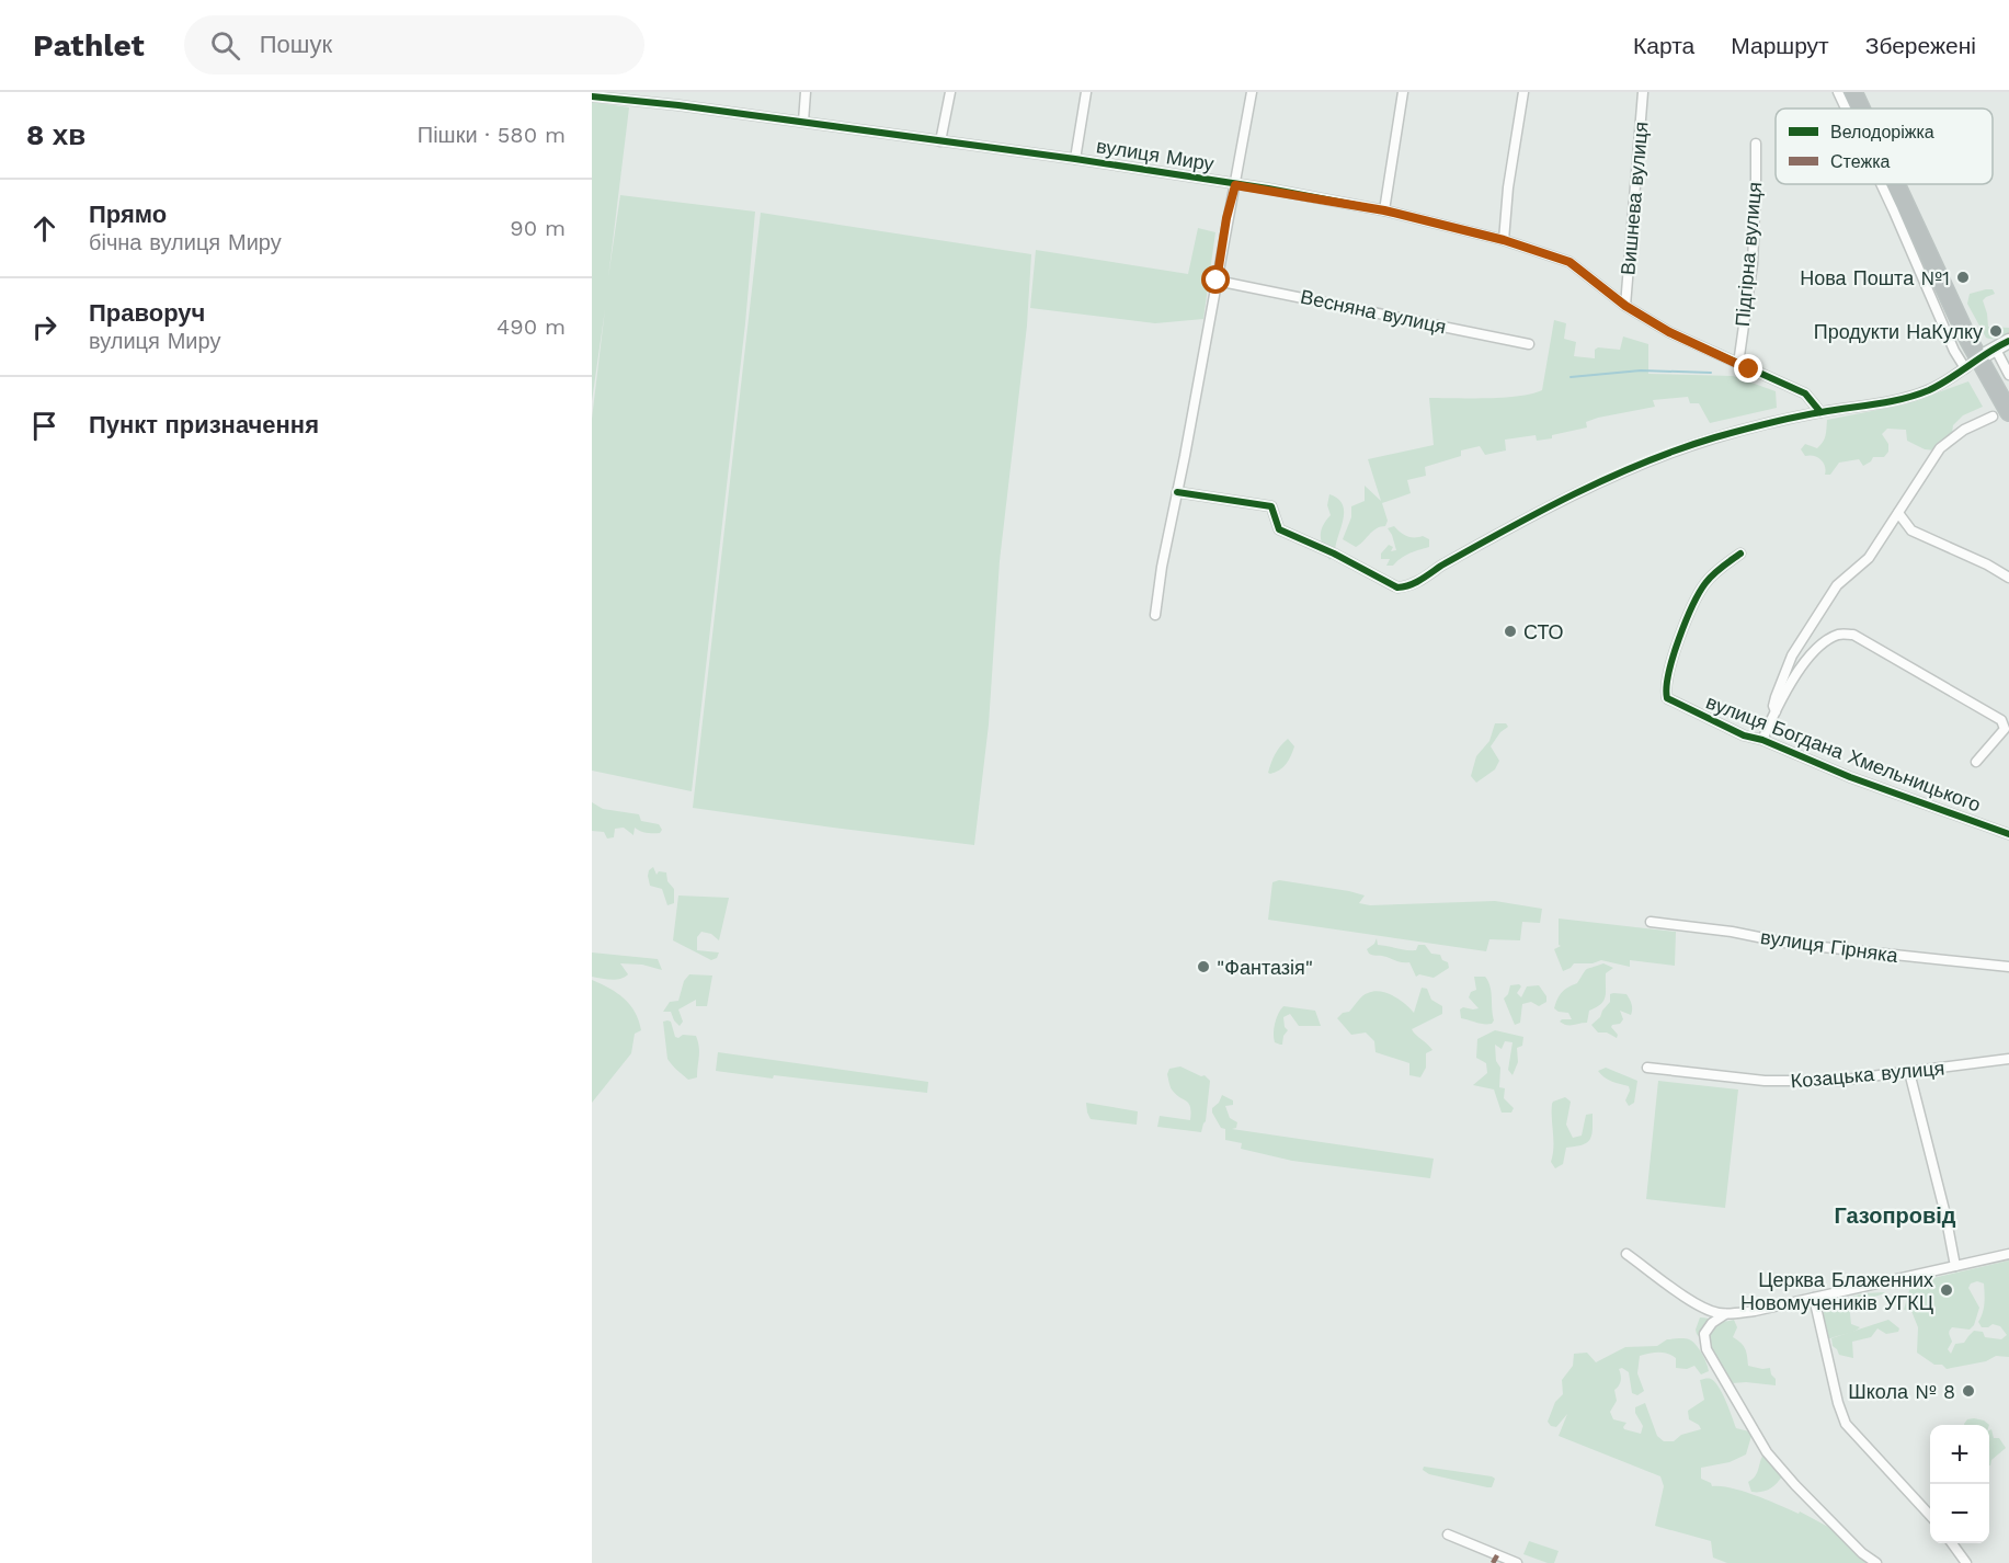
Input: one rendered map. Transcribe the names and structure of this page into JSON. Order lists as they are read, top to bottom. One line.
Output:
{"streets":{"street":["вулиця Миру","Вишнева вулиця","Підгірна вулиця","Весняна вулиця","вулиця Богдана Хмельницького","вулиця Гірняка","Козацька вулиця"]},"crossings":[["вулиця Миру","Вишнева вулиця"],["вулиця Миру","Підгірна вулиця"]],"districts":["Газопровід"],"places":["Нова Пошта №1","Продукти НаКулку","СТО","\"Фантазія\"","Церква Блаженних Новомучеників УГКЦ","Школа № 8"],"legend":["Велодоріжка","Стежка"],"page":{"header":"Pathlet","search":"Пошук","nav":["Карта","Маршрут","Збережені"],"heading":["8 хв","Пішки · 580 m"],"list":[["Прямо","бічна вулиця Миру","90 m"],["Праворуч","вулиця Миру","490 m"],"Пункт призначення"],"map_buttons":["+","−"]}}
